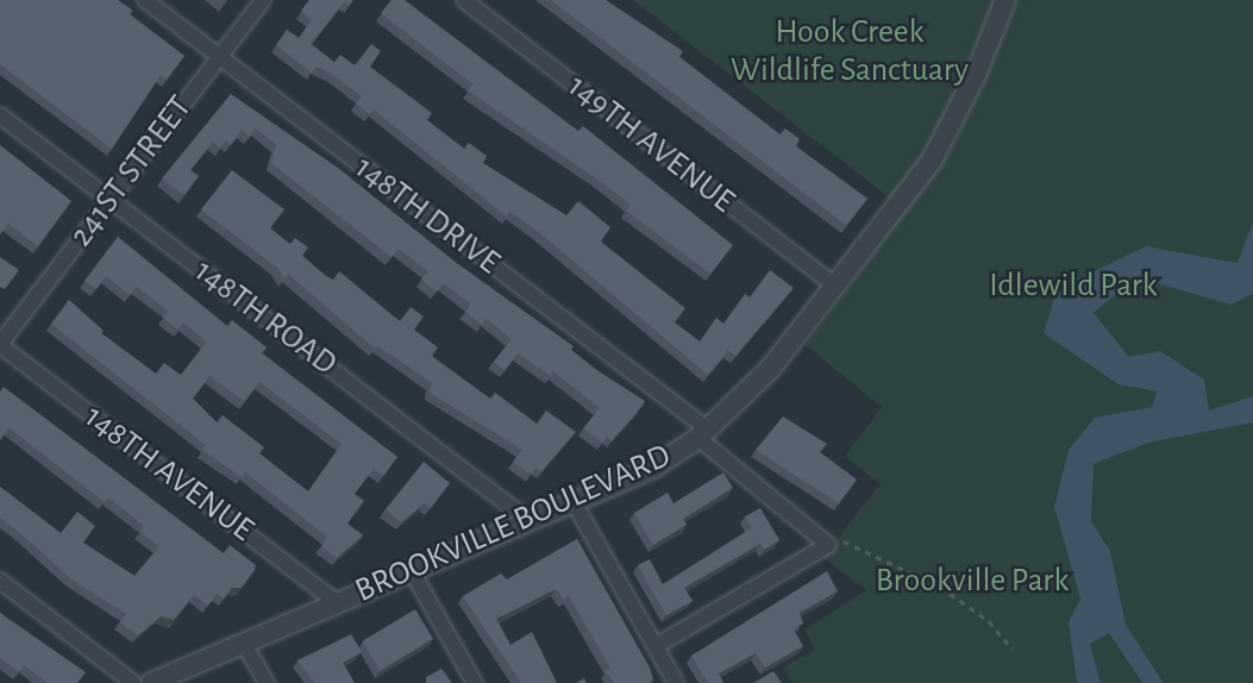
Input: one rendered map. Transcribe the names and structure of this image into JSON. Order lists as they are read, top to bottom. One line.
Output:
{"streets":{"street":["149TH AVENUE","241ST STREET","148TH DRIVE","148TH ROAD","148TH AVENUE","BROOKVILLE BOULEVARD"]},"crossings":[["149TH AVENUE","BROOKVILLE BOULEVARD"],["241ST STREET","148TH DRIVE"],["241ST STREET","148TH ROAD"],["241ST STREET","148TH AVENUE"],["148TH DRIVE","BROOKVILLE BOULEVARD"],["148TH ROAD","BROOKVILLE BOULEVARD"],["148TH AVENUE","BROOKVILLE BOULEVARD"]],"parks":["Hook Creek Wildlife Sanctuary","Idlewild Park","Brookville Park"]}
